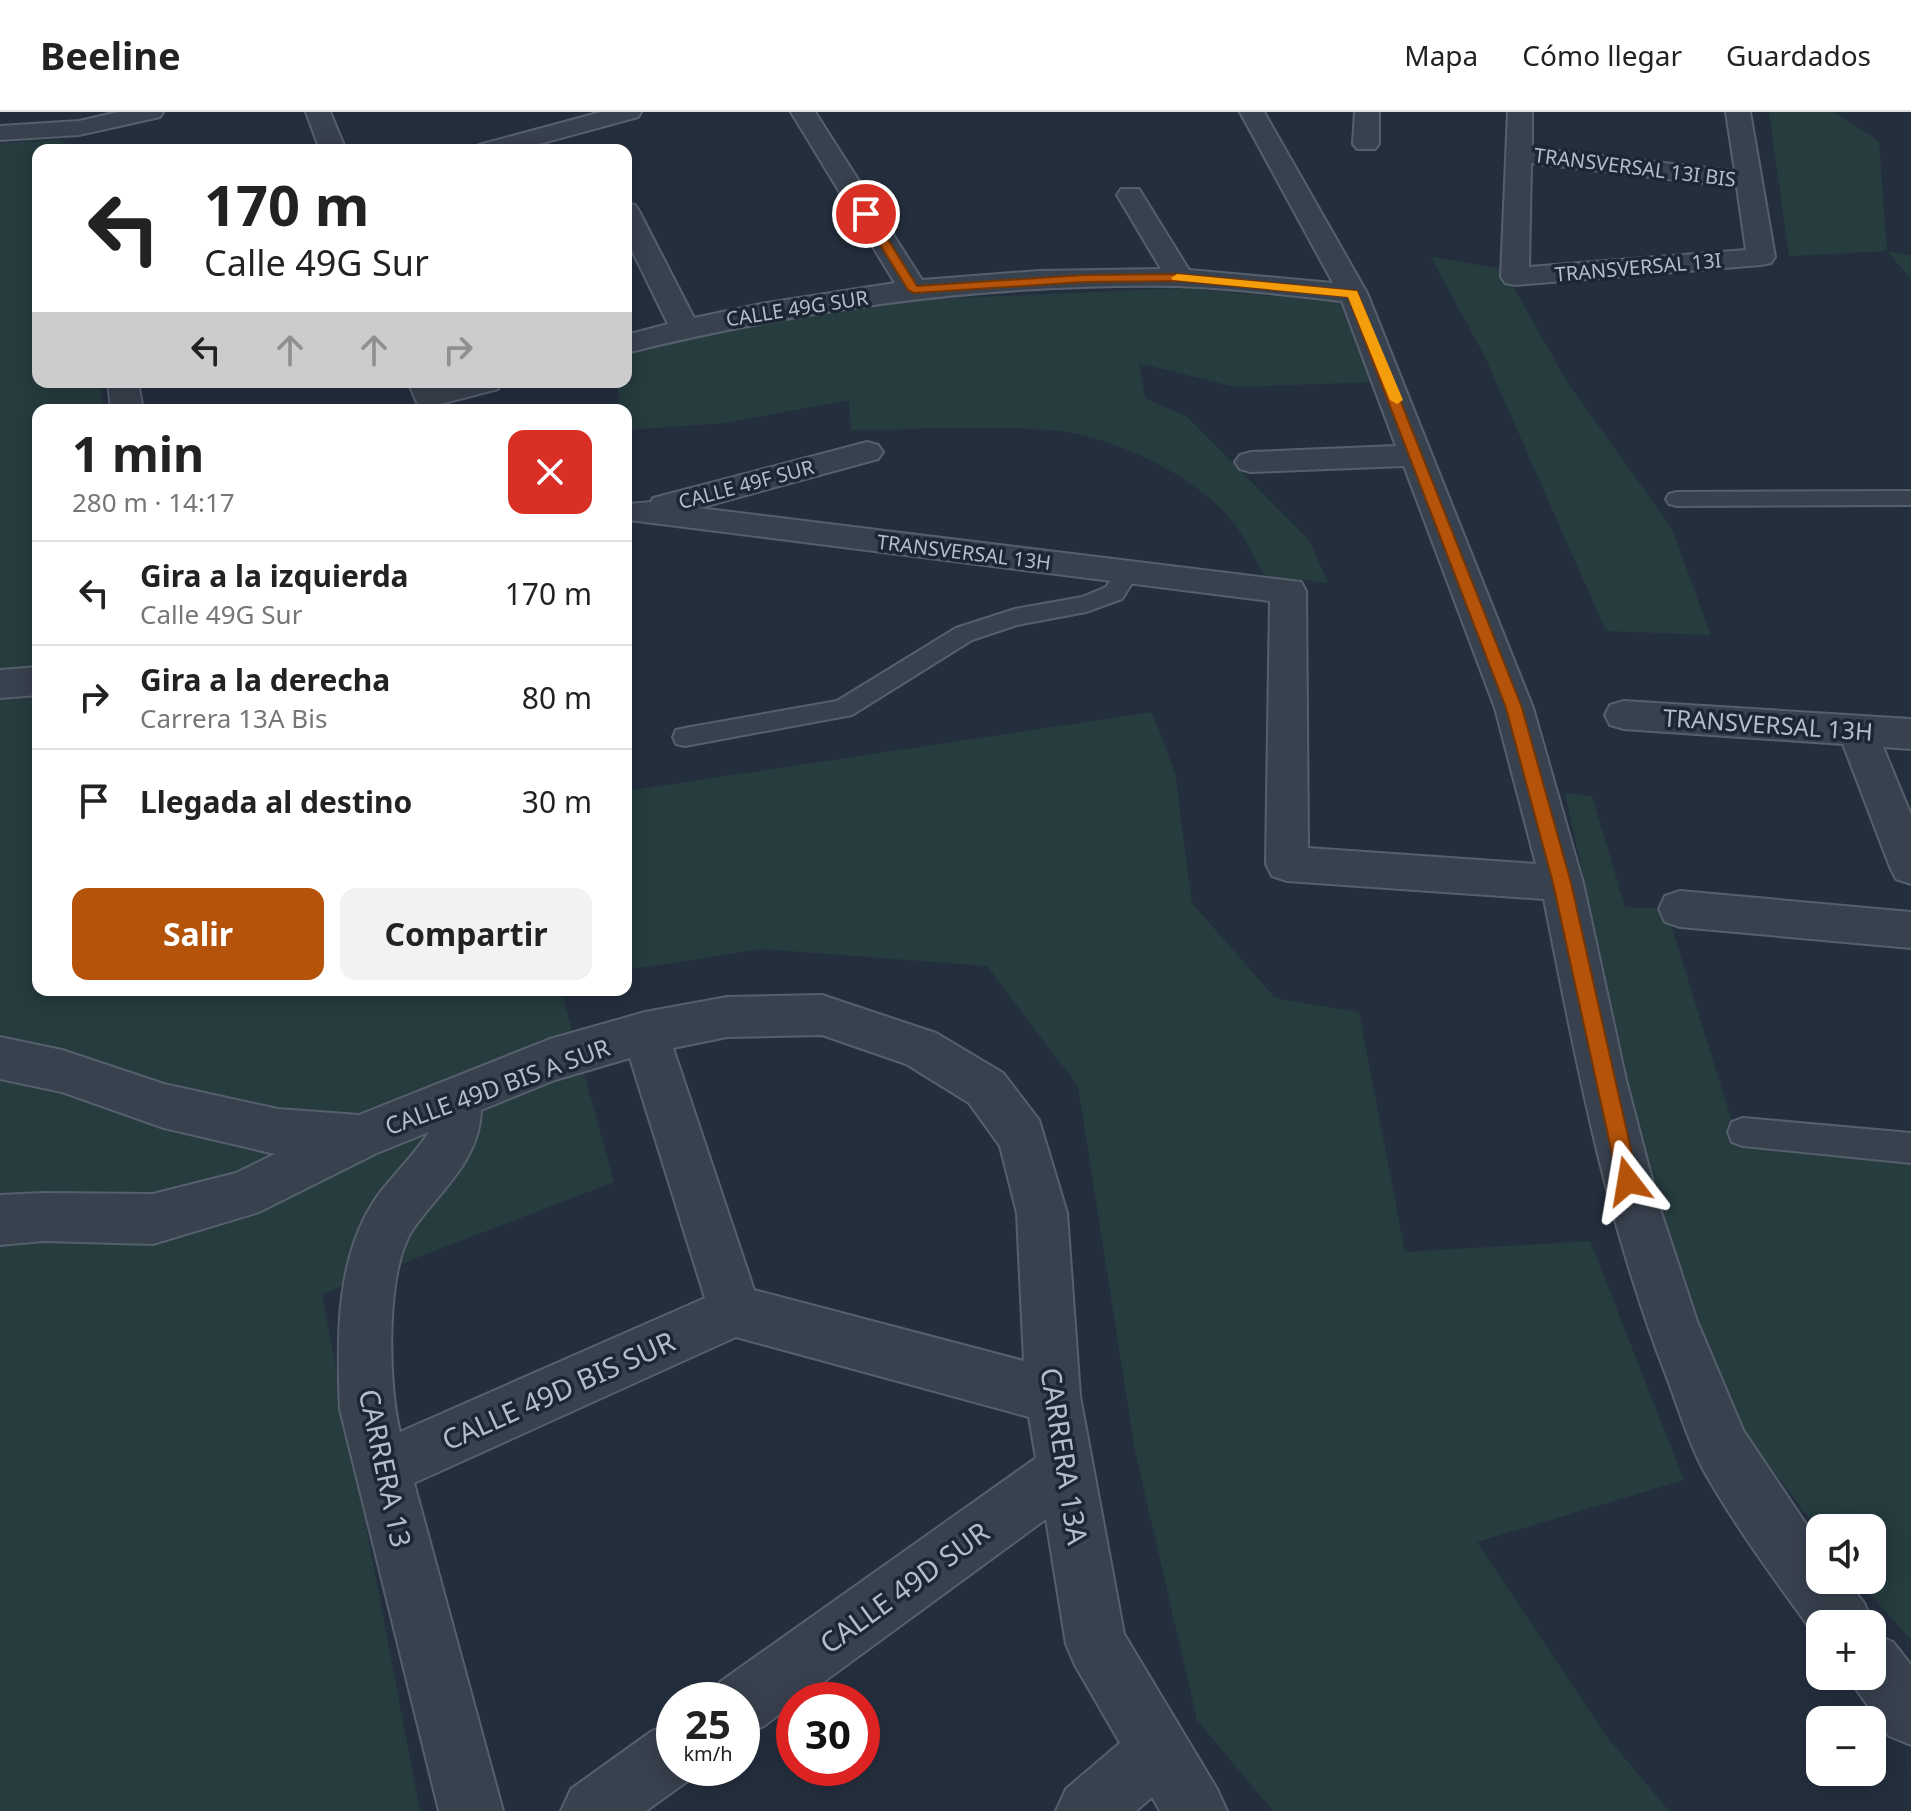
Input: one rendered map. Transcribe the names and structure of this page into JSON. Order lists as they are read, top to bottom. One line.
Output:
{"streets":{"street":["TRANSVERSAL 13I BIS","TRANSVERSAL 13I","CALLE 49G SUR","CALLE 49F SUR","TRANSVERSAL 13H","CALLE 49D BIS A SUR","CALLE 49D BIS SUR","CARRERA 13A","CARRERA 13","CALLE 49D SUR"]},"crossings":[["TRANSVERSAL 13I BIS","TRANSVERSAL 13I"],["CALLE 49F SUR","TRANSVERSAL 13H"],["CALLE 49D BIS A SUR","CARRERA 13A"],["CALLE 49D BIS A SUR","CARRERA 13"],["CALLE 49D BIS SUR","CARRERA 13"],["CARRERA 13A","CALLE 49D SUR"]],"page":{"header":"Beeline","nav":["Mapa","Cómo llegar","Guardados"],"turn":["170 m","Calle 49G Sur"],"heading":["1 min","280 m · 14:17"],"list":[{"name":"Gira a la izquierda","note":"Calle 49G Sur","value":"170 m"},{"name":"Gira a la derecha","note":"Carrera 13A Bis","value":"80 m"},{"name":"Llegada al destino","value":"30 m"}],"buttons":["Salir","Compartir"],"map_buttons":["+","−"],"speed":"25 km/h","limit":"30"}}
